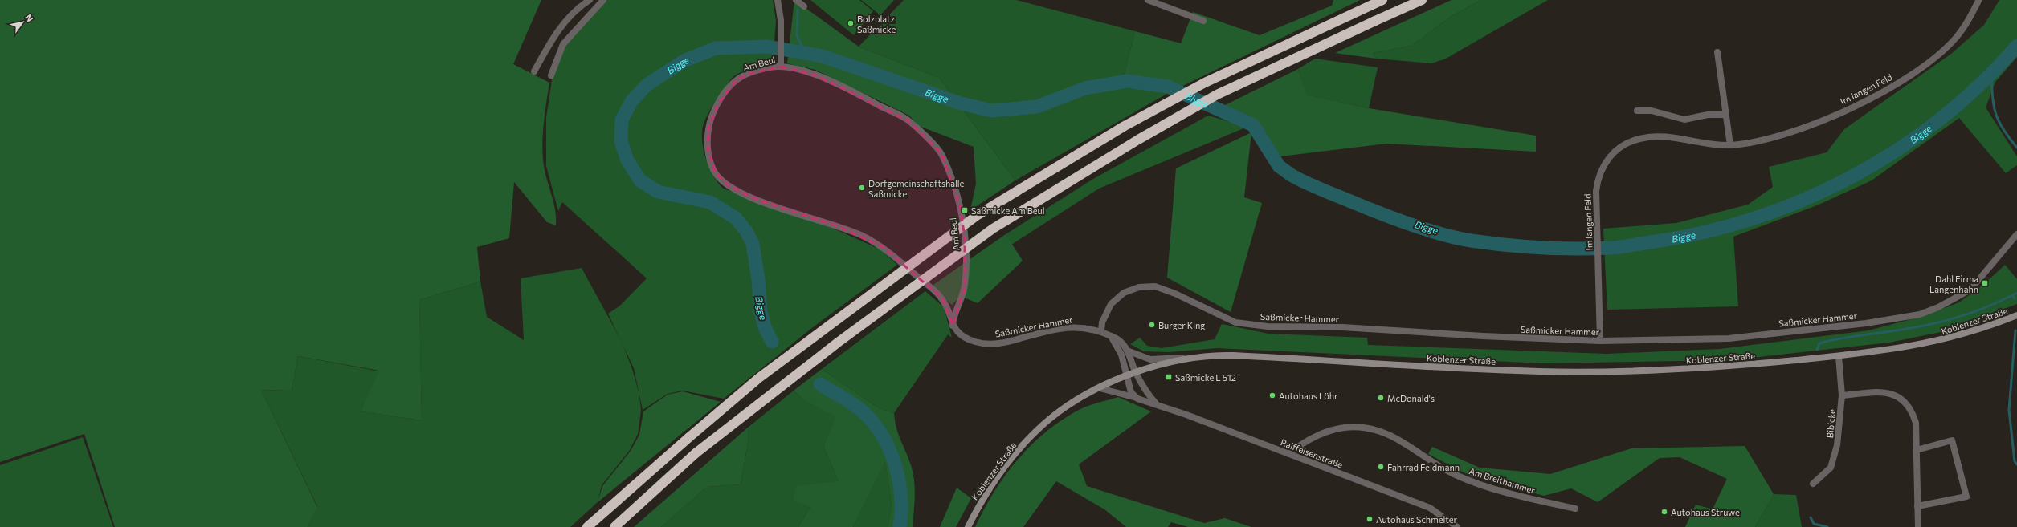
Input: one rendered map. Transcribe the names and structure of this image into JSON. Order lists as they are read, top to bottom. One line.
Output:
{"streets":{"main road":["Koblenzer Straße"],"street":["Am Beul","Im langen Feld","Saßmicker Hammer","Bibicke","Raiffeisenstraße","Am Breithammer"]},"crossings":[["Am Beul","Saßmicker Hammer"],["Im langen Feld","Saßmicker Hammer"],["Saßmicker Hammer","Koblenzer Straße"],["Saßmicker Hammer","Raiffeisenstraße"],["Koblenzer Straße","Bibicke"],["Koblenzer Straße","Raiffeisenstraße"],["Raiffeisenstraße","Am Breithammer"]],"water":["Bigge"],"places":{"other":["Bolzplatz Saßmicke","Dorfgemeinschaftshalle Saßmicke","Burger King","Autohaus Löhr","McDonald's","Fahrrad Feldmann","Autohaus Struwe","Autohaus Schmelter"],"transit":["Saßmicke Am Beul","Dahl Firma Langenhahn","Saßmicke L 512"]},"north":"top right"}
